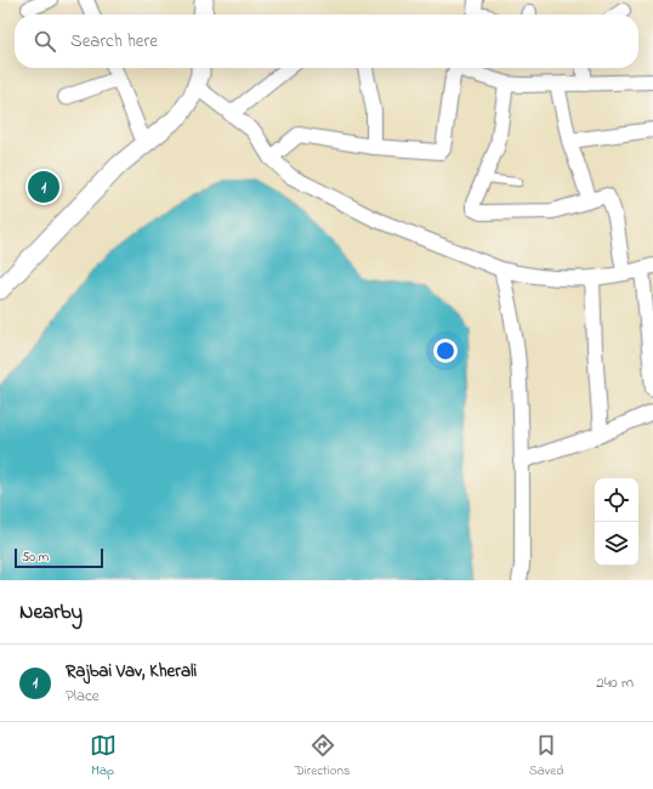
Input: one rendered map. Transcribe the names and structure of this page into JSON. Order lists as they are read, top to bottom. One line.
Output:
{"scale_bar":"50 m","page":{"search":"Search here","pins":"1","scale":"50 m","heading":"Nearby","list":[{"mark":"1","name":"Rajbai Vav, Kherali","note":"Place","value":"240 m"}],"nav":["Map","Directions","Saved"]}}
